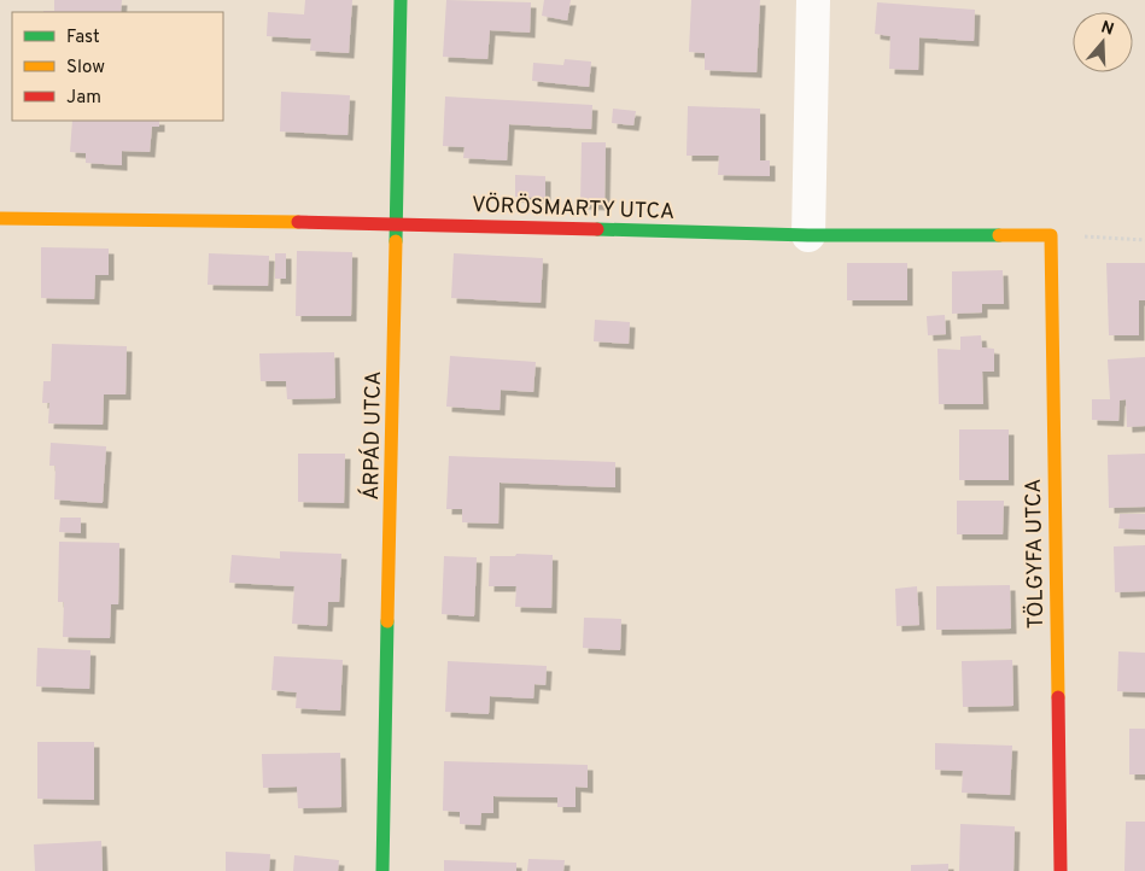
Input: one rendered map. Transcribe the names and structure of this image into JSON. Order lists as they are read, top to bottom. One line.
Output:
{"streets":{"street":["VÖRÖSMARTY UTCA","ÁRPÁD UTCA","TÖLGYFA UTCA"]},"crossings":[["VÖRÖSMARTY UTCA","ÁRPÁD UTCA"],["VÖRÖSMARTY UTCA","TÖLGYFA UTCA"]],"legend":["Fast","Slow","Jam"],"north":"top"}
